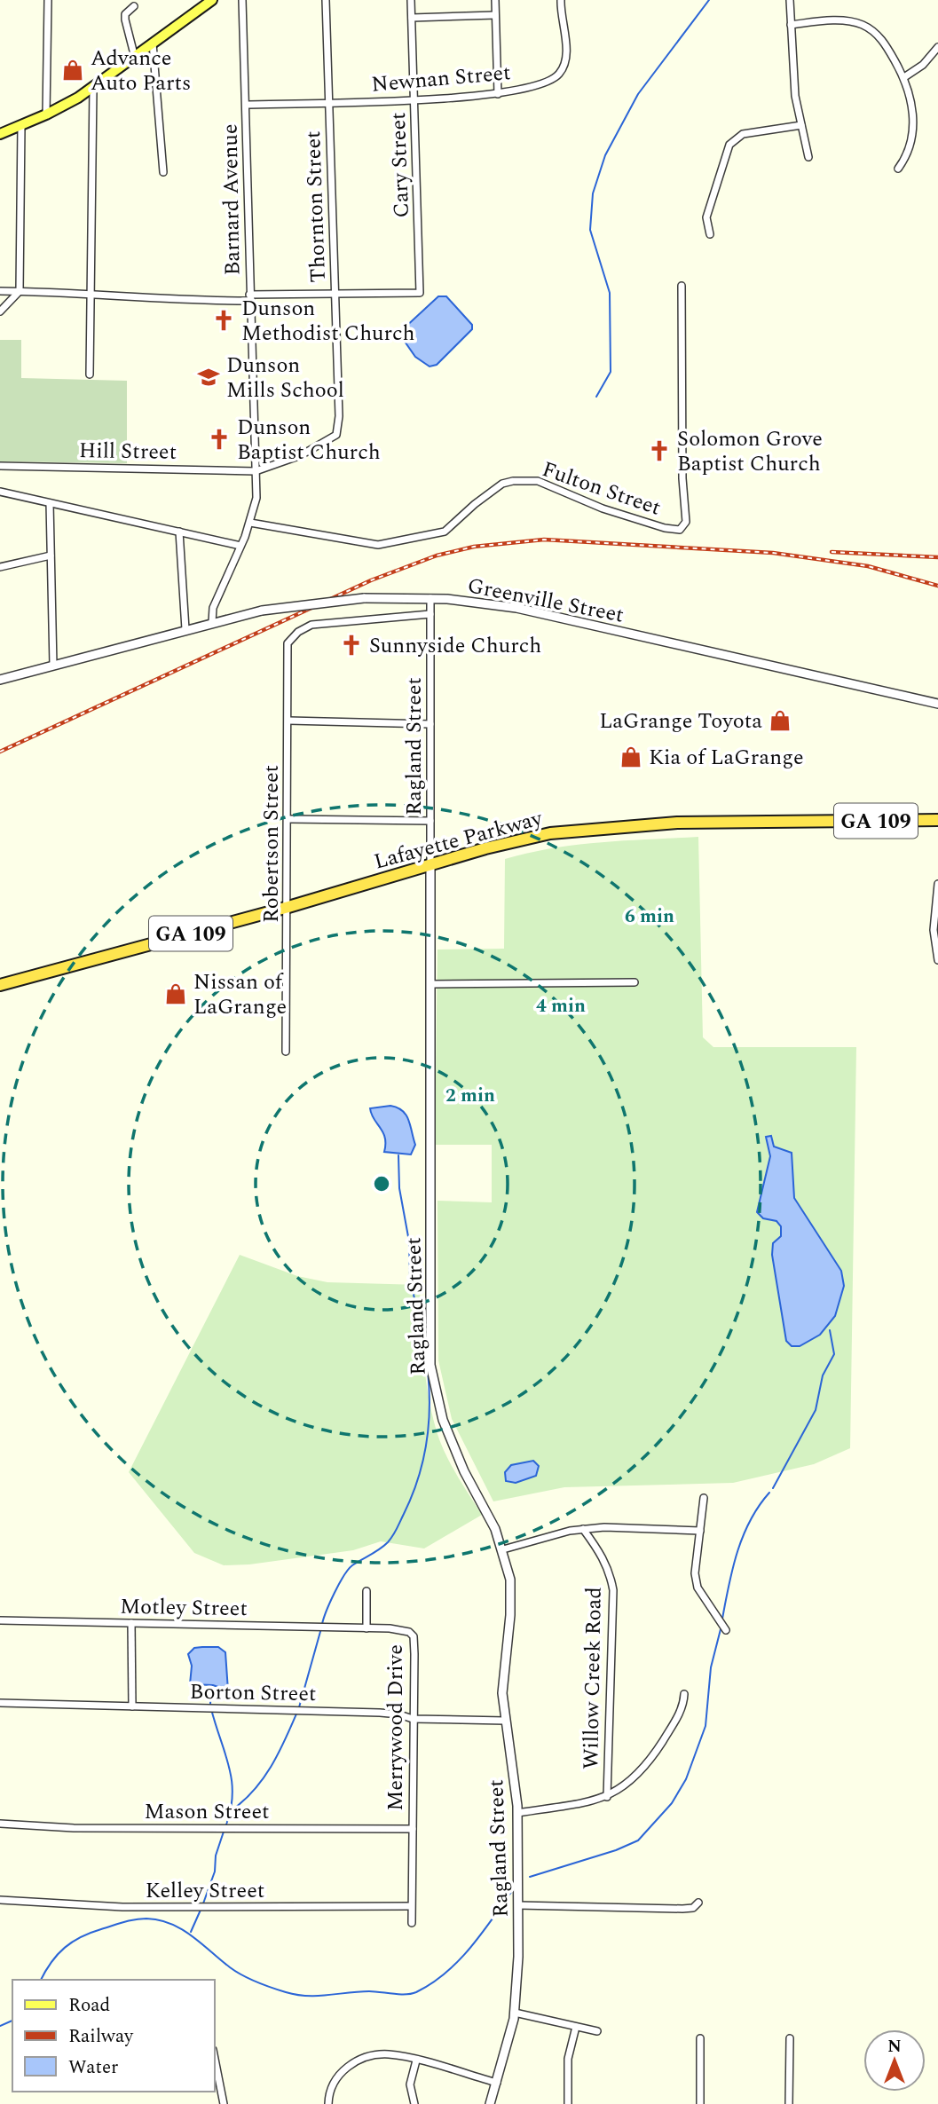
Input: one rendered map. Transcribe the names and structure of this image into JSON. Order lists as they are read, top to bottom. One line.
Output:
{"streets":{"highway":["GA 109","Lafayette Parkway"],"street":["Newnan Street","Cary Street","Barnard Avenue","Thornton Street","Hill Street","Fulton Street","Greenville Street","Ragland Street","Robertson Street","Motley Street","Willow Creek Road","Borton Street","Merrywood Drive","Mason Street","Kelley Street"]},"crossings":[["Newnan Street","Cary Street"],["Newnan Street","Barnard Avenue"],["Newnan Street","Thornton Street"],["Cary Street","Thornton Street"],["Barnard Avenue","Thornton Street"],["Barnard Avenue","Hill Street"],["Barnard Avenue","Fulton Street"],["Barnard Avenue","Greenville Street"],["Thornton Street","Hill Street"],["Greenville Street","Ragland Street"],["Ragland Street","Lafayette Parkway"],["Ragland Street","Robertson Street"],["Ragland Street","Borton Street"],["Lafayette Parkway","Robertson Street"],["Motley Street","Merrywood Drive"],["Borton Street","Merrywood Drive"],["Merrywood Drive","Mason Street"],["Merrywood Drive","Kelley Street"]],"places":{"shop":["Advance Auto Parts","LaGrange Toyota","Kia of LaGrange","Nissan of LaGrange"],"church":["Dunson Methodist Church","Dunson Baptist Church","Solomon Grove Baptist Church","Sunnyside Church"],"school or university":["Dunson Mills School"]},"legend":["Road","Railway","Water"],"north":"top","rings":["6 min","4 min","2 min"]}
